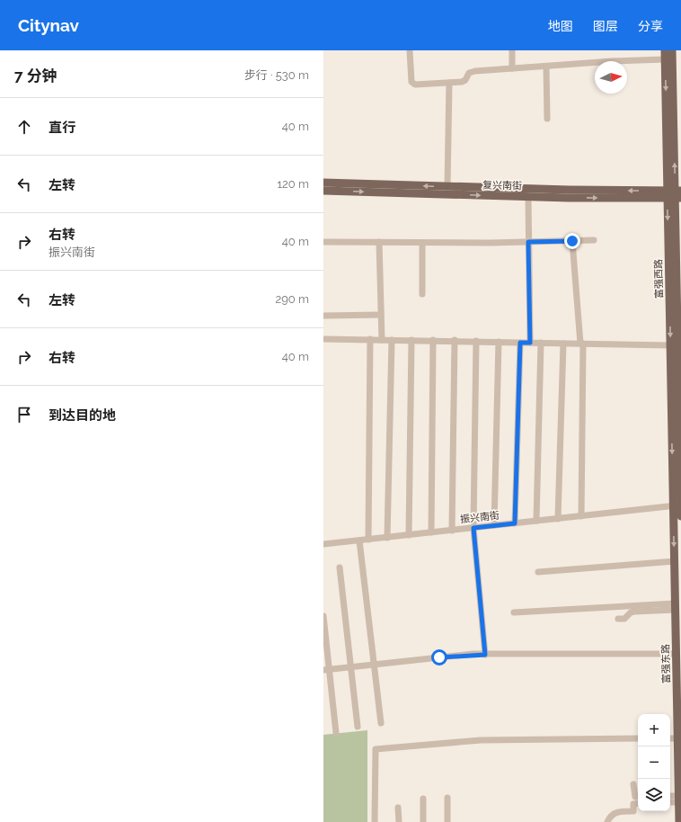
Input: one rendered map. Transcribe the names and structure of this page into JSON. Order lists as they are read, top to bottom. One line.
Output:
{"streets":{"main road":["复兴南街","富强西路","富强东路"],"street":["振兴南街"]},"crossings":[["复兴南街","富强西路"],["富强西路","振兴南街"],["富强西路","富强东路"],["振兴南街","富强东路"]],"north":"right","page":{"header":"Citynav","nav":["地图","图层","分享"],"heading":["7 分钟","步行 · 530 m"],"list":[["直行","40 m"],["左转","120 m"],["右转","振兴南街","40 m"],["左转","290 m"],["右转","40 m"],"到达目的地"],"map_buttons":["+","−"]}}
